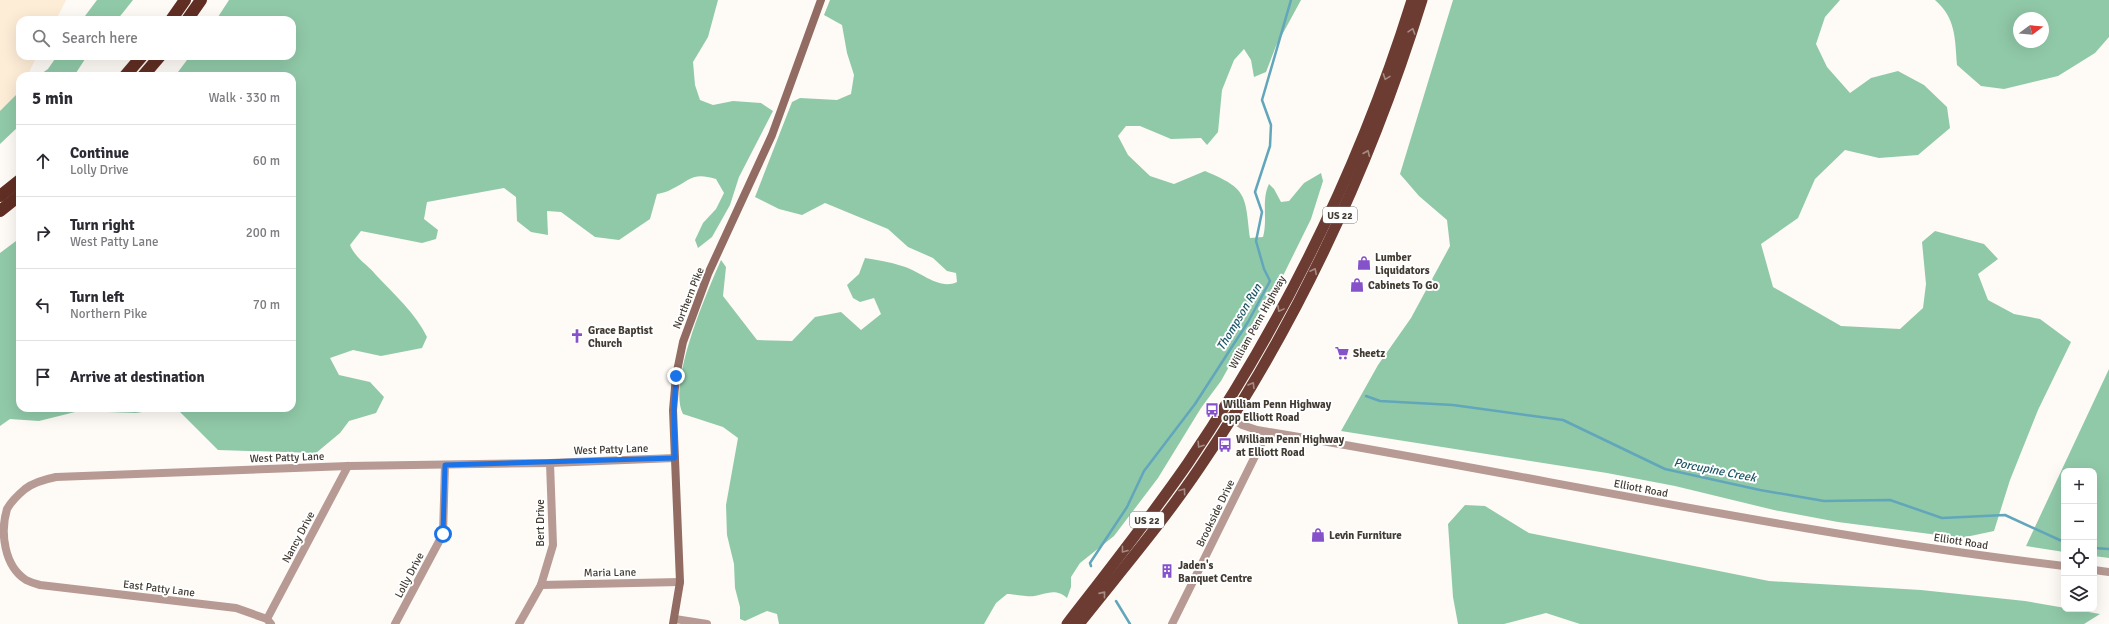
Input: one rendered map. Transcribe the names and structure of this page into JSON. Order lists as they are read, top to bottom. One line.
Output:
{"streets":{"highway":["US 22","William Penn Highway"],"main road":["Northern Pike"],"street":["West Patty Lane","Elliott Road","Brookside Drive","Bert Drive","Nancy Drive","Maria Lane","Lolly Drive","East Patty Lane"]},"crossings":[["US 22","Elliott Road"],["Northern Pike","West Patty Lane"],["Northern Pike","Maria Lane"],["William Penn Highway","Elliott Road"],["West Patty Lane","Bert Drive"],["West Patty Lane","Nancy Drive"],["West Patty Lane","Lolly Drive"],["West Patty Lane","East Patty Lane"],["Elliott Road","Brookside Drive"],["Bert Drive","Maria Lane"],["Nancy Drive","East Patty Lane"]],"water":["Thompson Run","Porcupine Creek"],"places":{"shop":["Lumber Liquidators","Cabinets To Go","Levin Furniture"],"church":["Grace Baptist Church"],"supermarket":["Sheetz"],"bus stop":["William Penn Highway opp Elliott Road","William Penn Highway at Elliott Road"],"building":["Jaden's Banquet Centre"]},"north":"right","page":{"search":"Search here","heading":["5 min","Walk · 330 m"],"list":[["Continue","Lolly Drive","60 m"],["Turn right","West Patty Lane","200 m"],["Turn left","Northern Pike","70 m"],"Arrive at destination"],"map_buttons":["+","−"]}}
